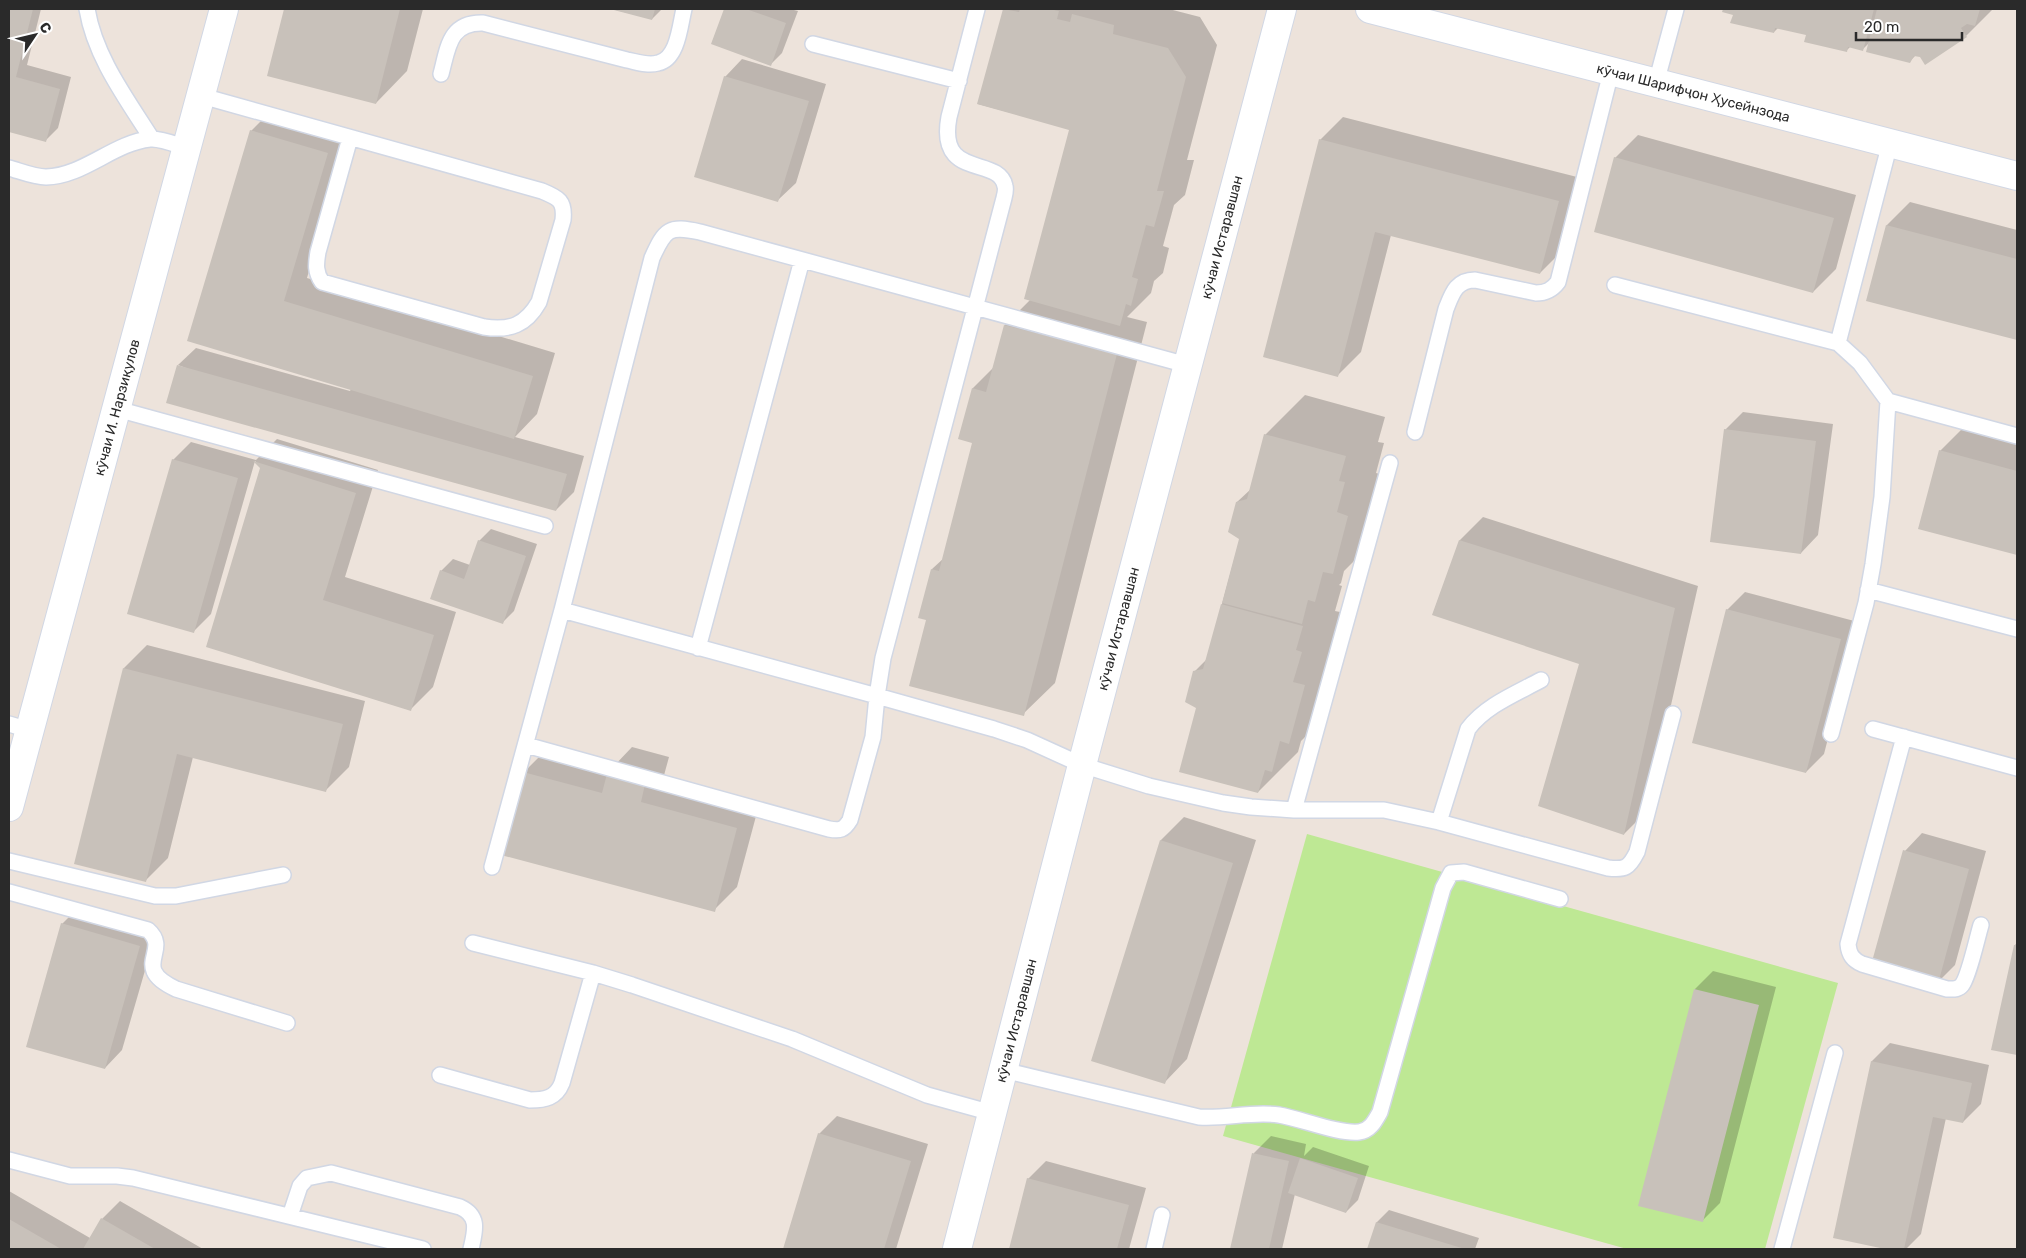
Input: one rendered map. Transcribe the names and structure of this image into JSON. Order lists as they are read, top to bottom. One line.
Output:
{"streets":{"street":["кӯчаи Шарифҷон Ҳусейнзода","кӯчаи Истаравшан","кӯчаи И. Нарзиқулов"]},"scale_bar":"20 m","north":"top right"}
